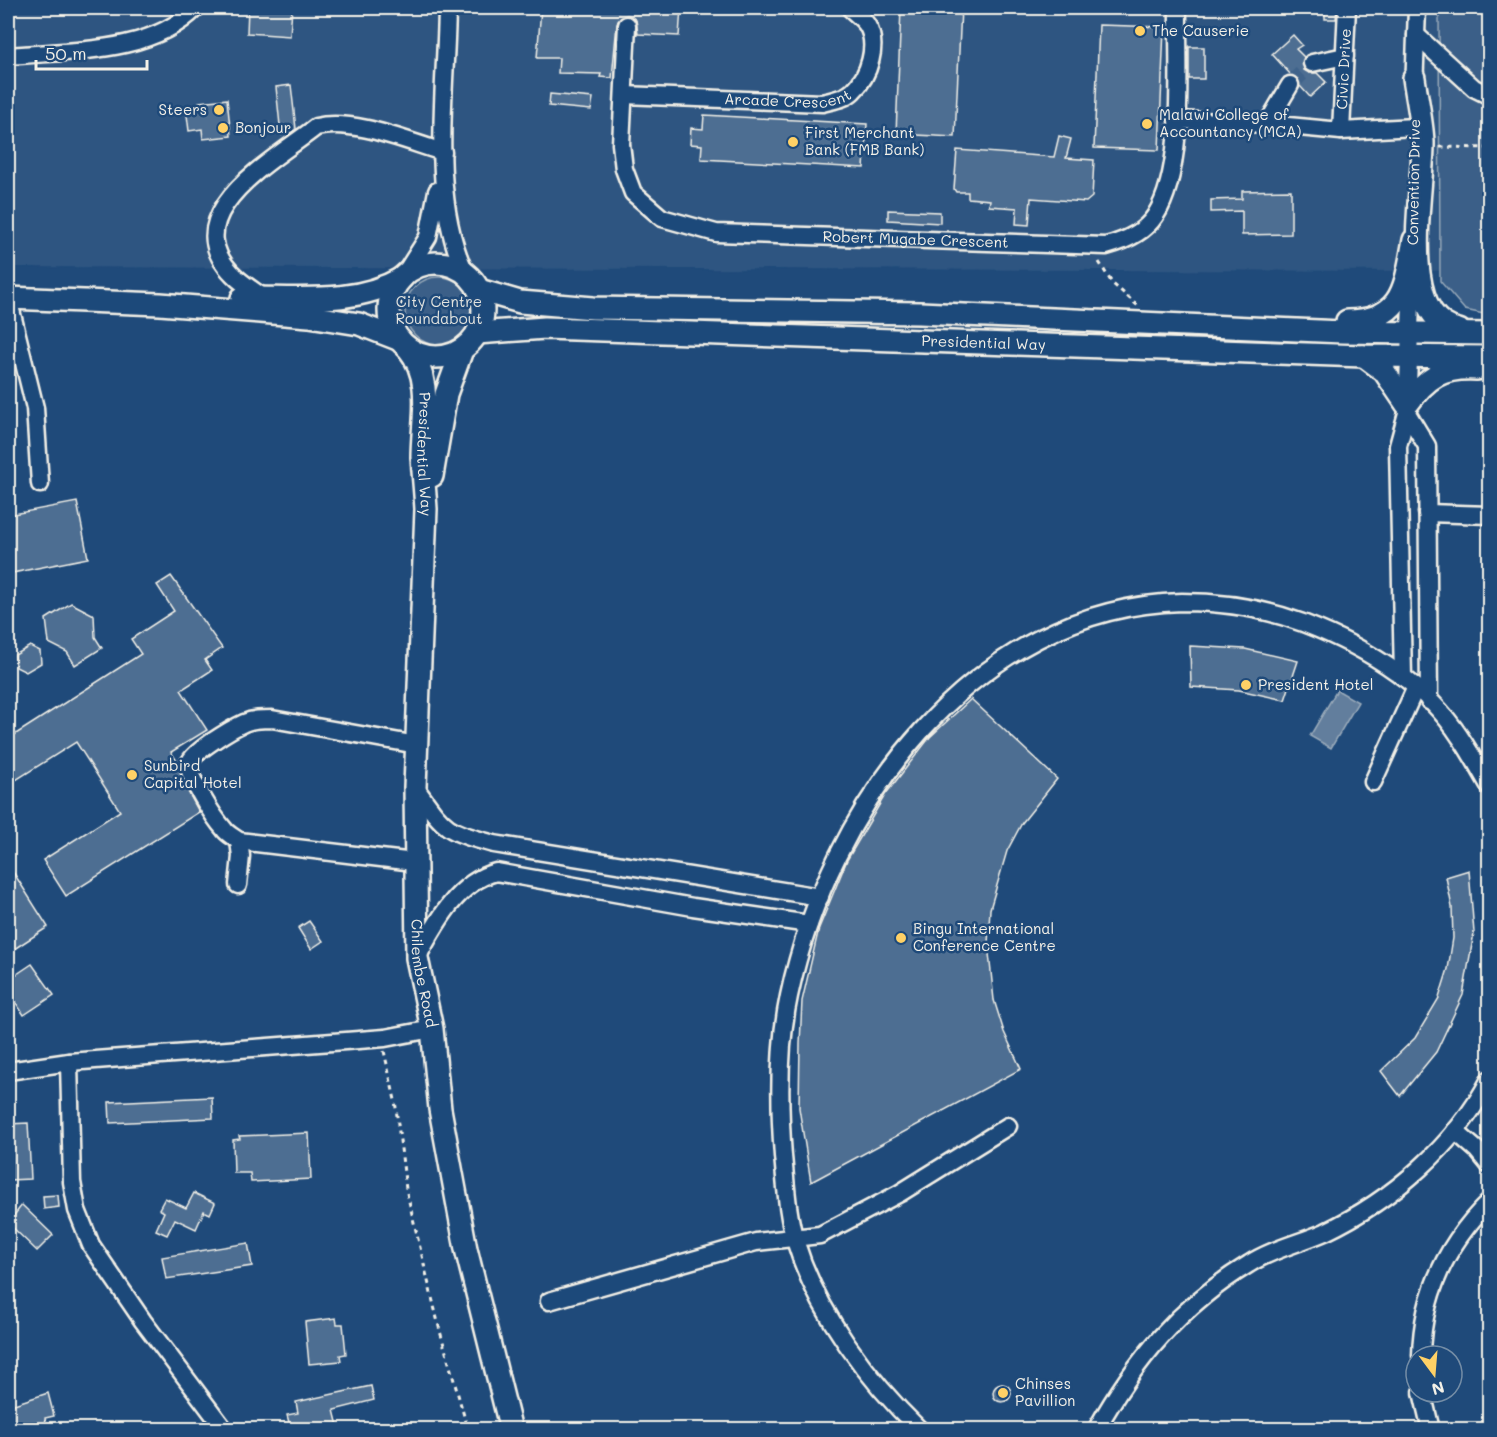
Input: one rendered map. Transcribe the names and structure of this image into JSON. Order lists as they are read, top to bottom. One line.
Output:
{"streets":{"main road":["Presidential Way","Chilembe Road"],"street":["Civic Drive","Arcade Crescent","Convention Drive","Robert Mugabe Crescent"]},"crossings":[["Arcade Crescent","Robert Mugabe Crescent"],["Convention Drive","Presidential Way"],["Presidential Way","Chilembe Road"]],"parks":["City Centre Roundabout"],"places":["The Causerie","Steers","Malawi College of Accountancy (MCA)","Bonjour","First Merchant Bank (FMB Bank)","President Hotel","Sunbird Capital Hotel","Bingu International Conference Centre","Chinses Pavillion"],"scale_bar":"50 m","north":"bottom"}
